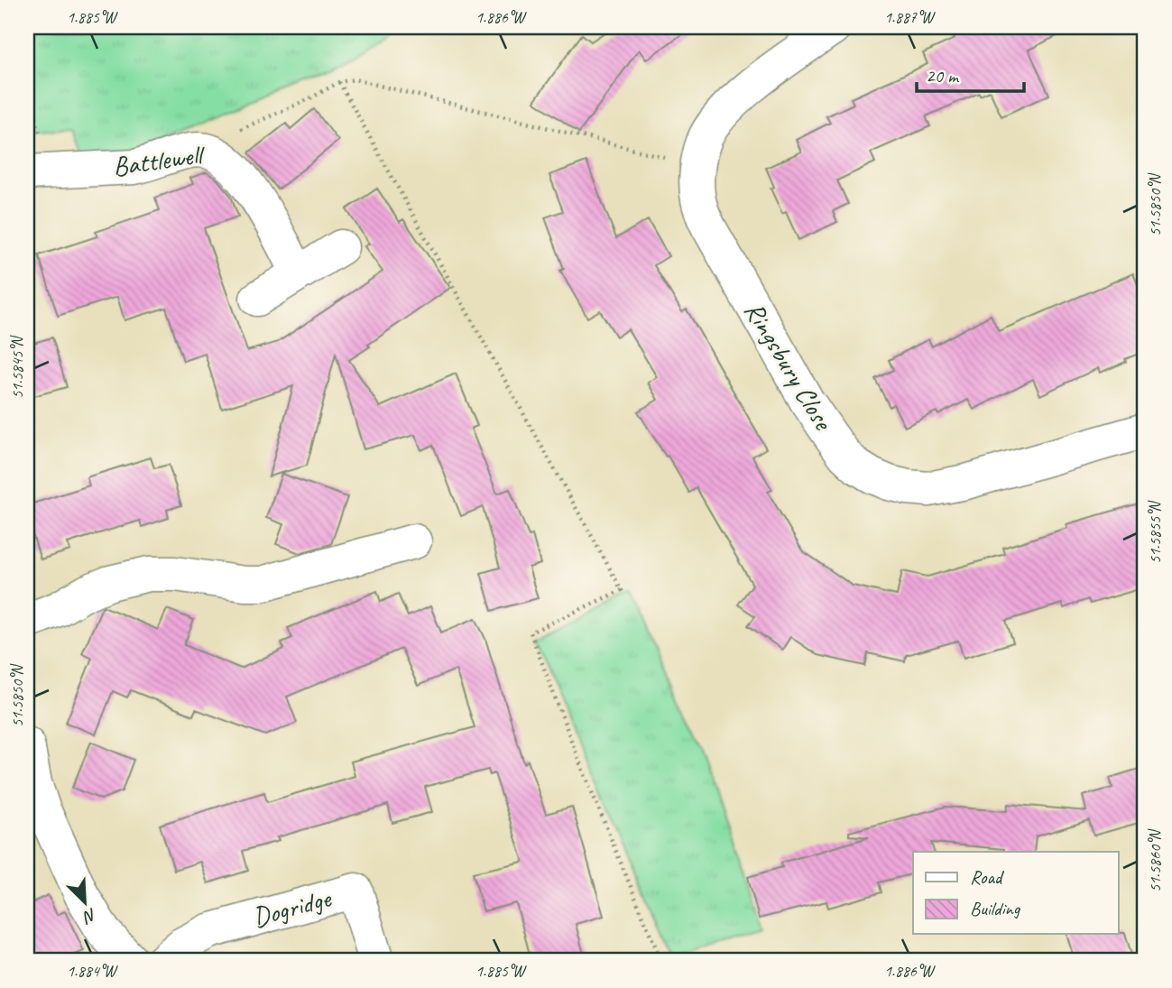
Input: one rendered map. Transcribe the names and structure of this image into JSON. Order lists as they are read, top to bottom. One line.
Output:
{"streets":{"street":["Battlewell","Ringsbury Close","Dogridge"]},"legend":["Road","Building"],"scale_bar":"20 m","north":"bottom right","coordinates":["1.885°W","1.886°W","1.887°W","51.5850°N","51.5845°N","51.5855°N","51.5860°N","1.884°W"]}
